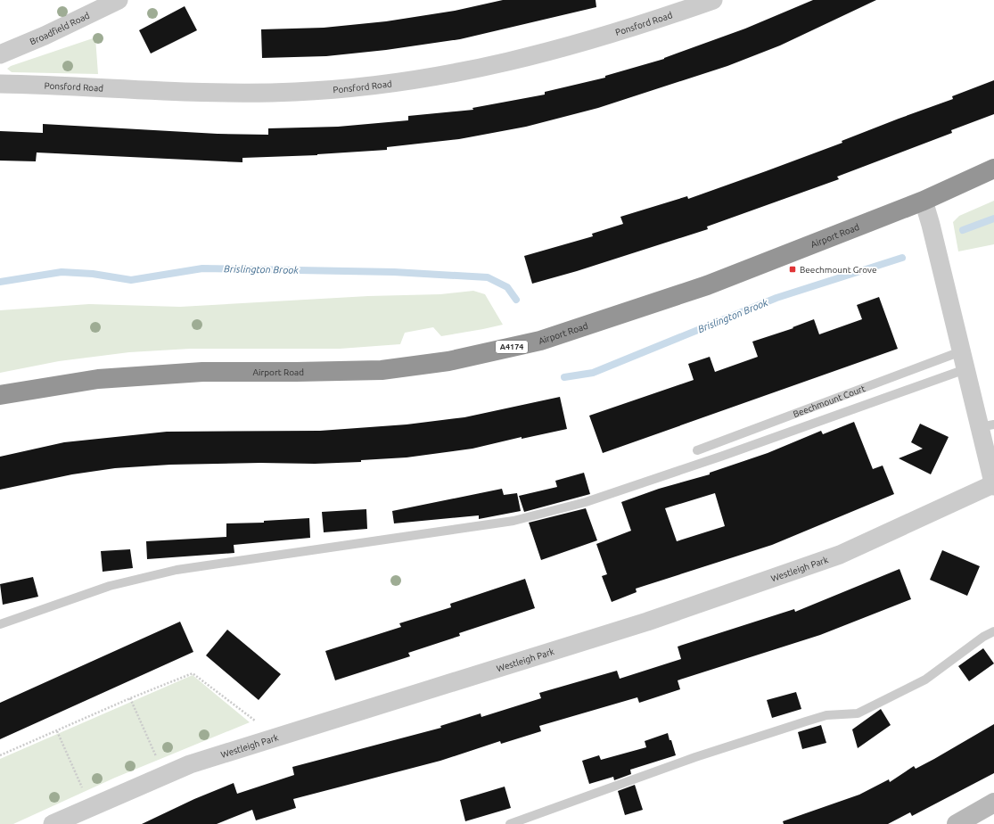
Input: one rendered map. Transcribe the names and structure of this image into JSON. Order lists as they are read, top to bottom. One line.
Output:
{"streets":{"highway":["Airport Road","A4174"],"street":["Ponsford Road","Broadfield Road","Westleigh Park"],"lane":["Beechmount Court"]},"water":["Brislington Brook"],"places":{"transit":["Beechmount Grove"]}}
